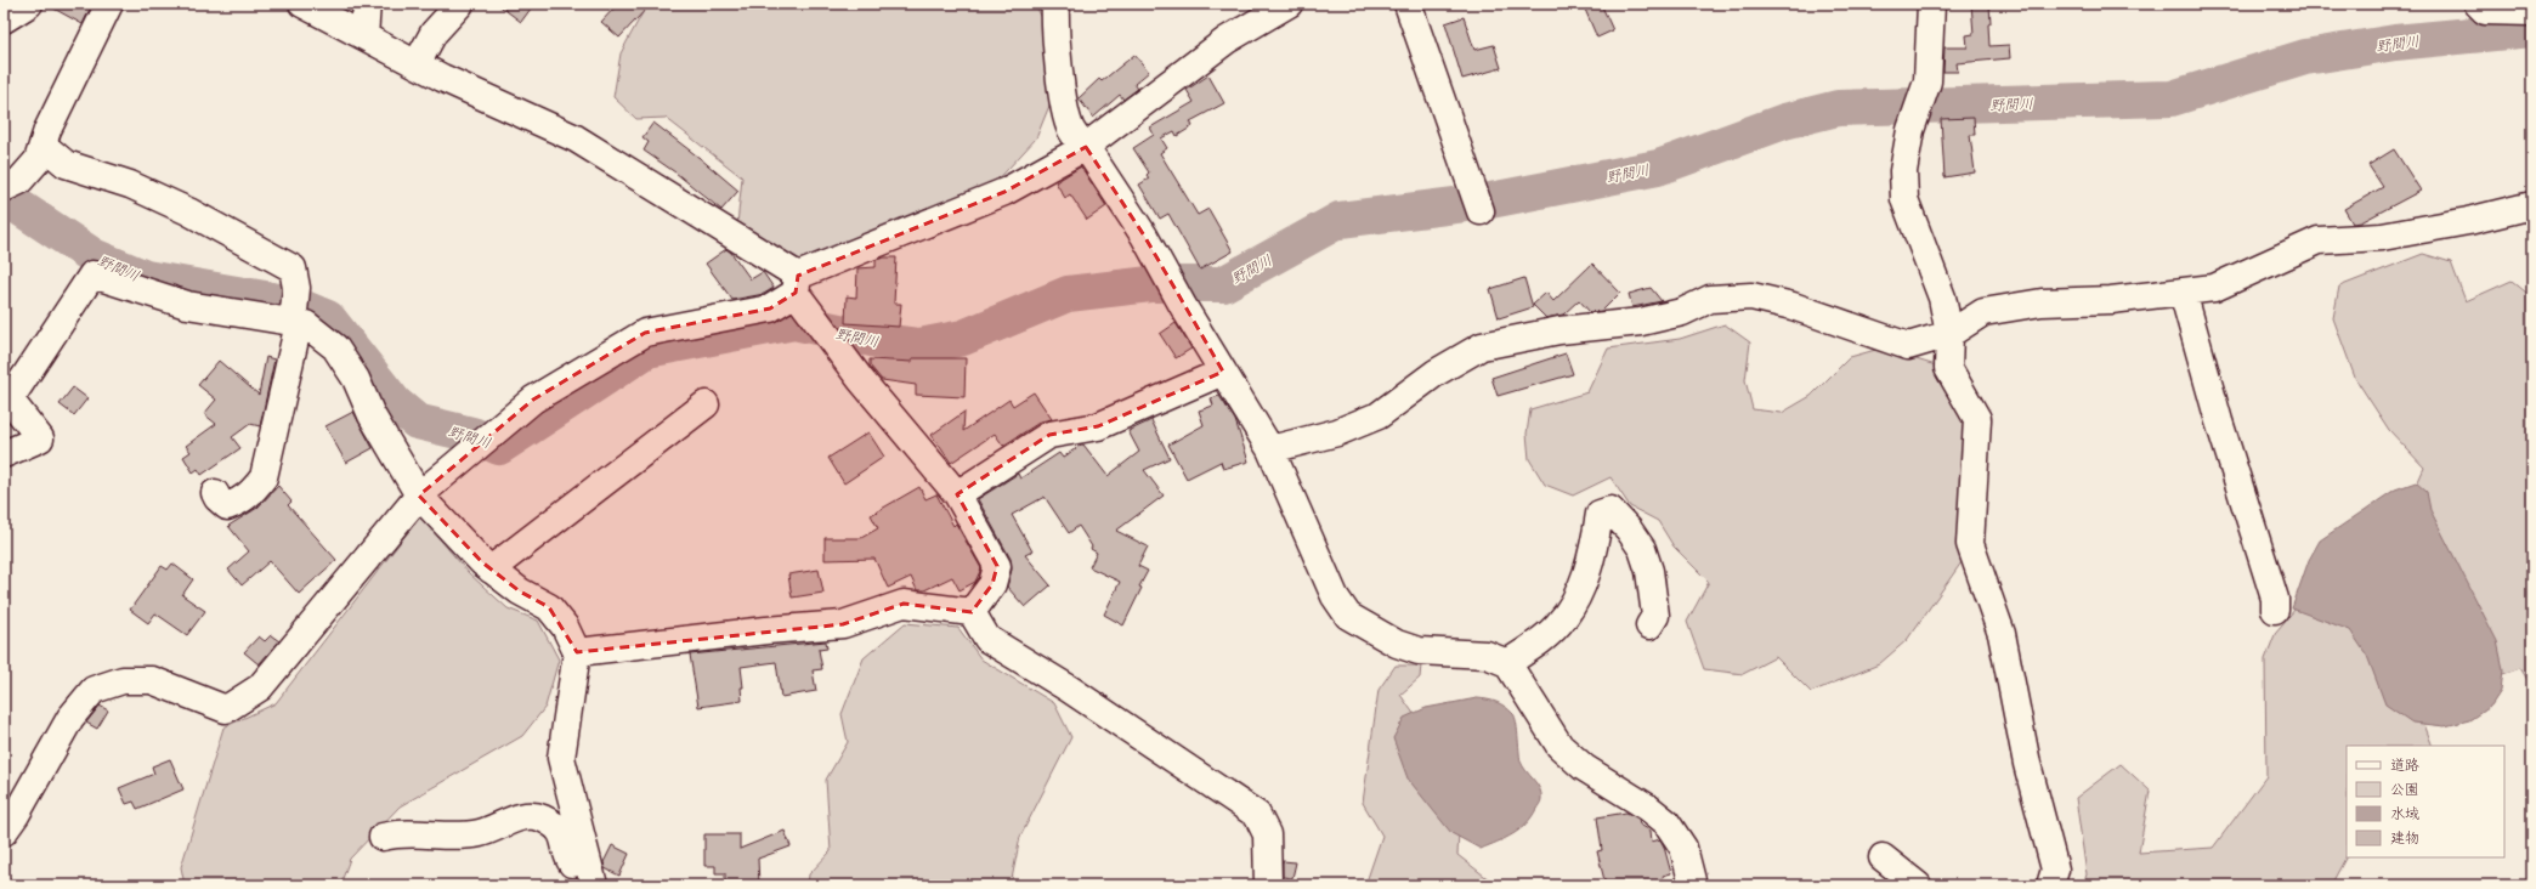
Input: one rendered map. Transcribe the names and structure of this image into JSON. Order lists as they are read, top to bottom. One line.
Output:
{"water":["野間川"],"legend":["道路","公園","水域","建物"]}
